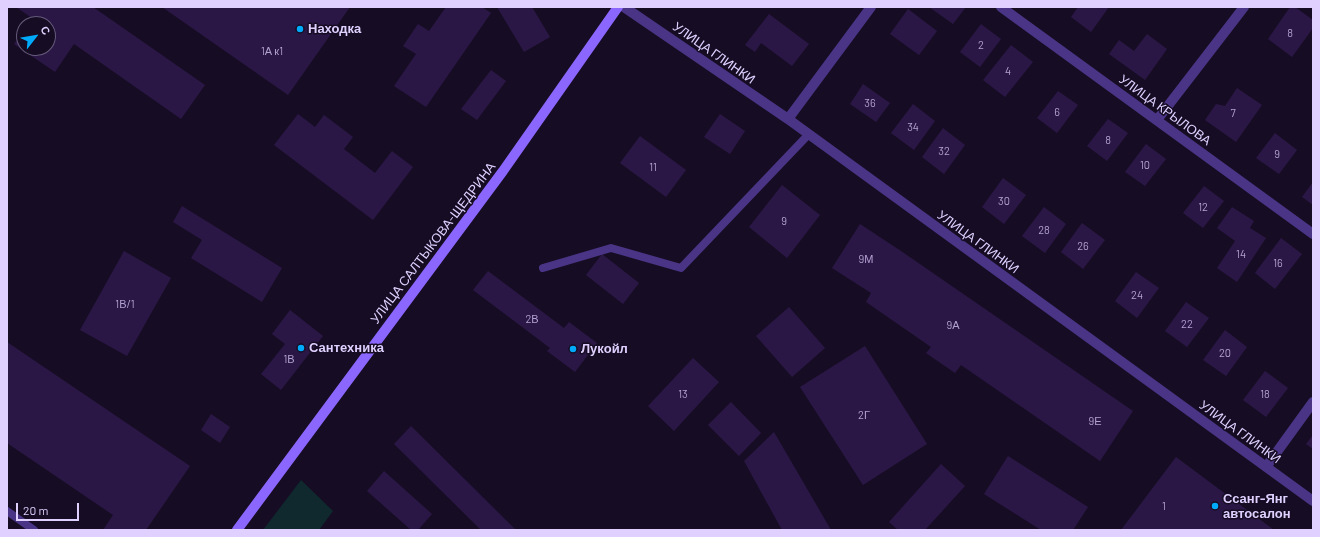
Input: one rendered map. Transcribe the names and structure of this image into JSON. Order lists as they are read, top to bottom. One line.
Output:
{"streets":{"main road":["УЛИЦА САЛТЫКОВА-ЩЕДРИНА"],"street":["УЛИЦА ГЛИНКИ","УЛИЦА КРЫЛОВА"]},"places":["Находка","Сантехника","Лукойл","Ссанг-Янг автосалон"],"house_numbers":["8","2","1А к1","4","36","6","7","34","8","32","9","10","11","30","12","9","28","26","14","9М","16","24","1В/1","2В","22","9А","20","1В","13","18","2Г","9Е","1"],"scale_bar":"20 m","north":"top right"}
